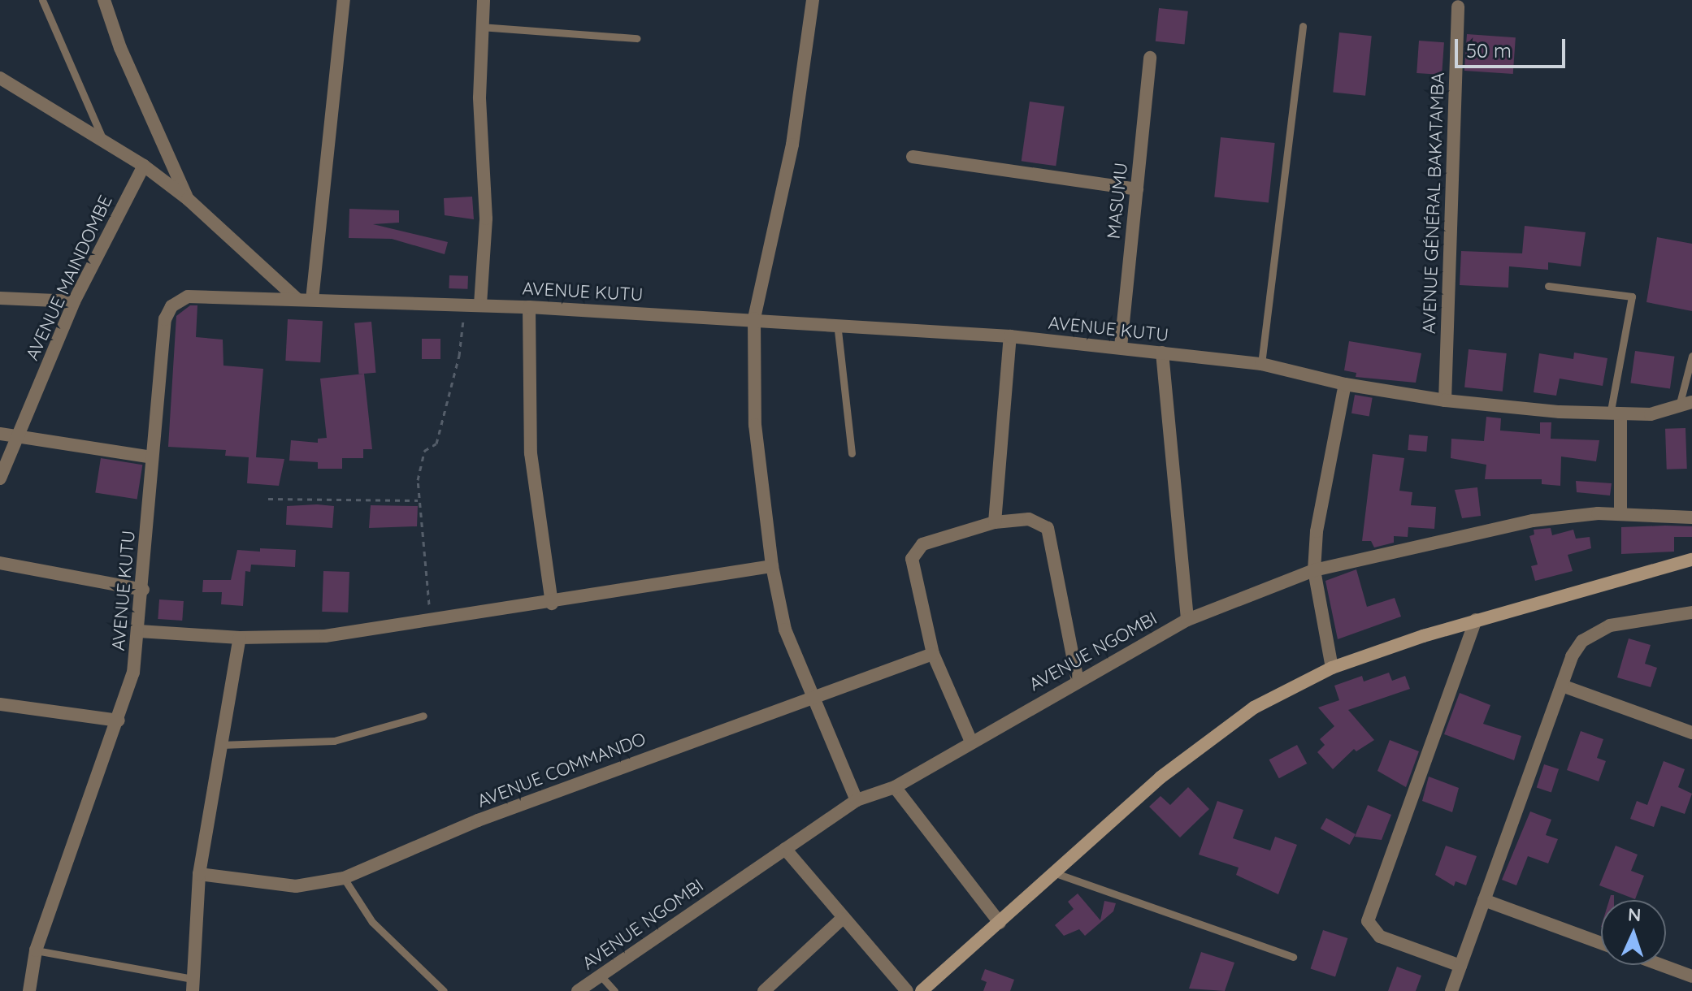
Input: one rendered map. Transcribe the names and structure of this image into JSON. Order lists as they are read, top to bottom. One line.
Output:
{"streets":{"street":["MASUMU","AVENUE GÉNÉRAL BAKATAMBA","AVENUE MAINDOMBE","AVENUE KUTU","AVENUE NGOMBI","AVENUE COMMANDO"]},"crossings":[["MASUMU","AVENUE KUTU"],["AVENUE GÉNÉRAL BAKATAMBA","AVENUE KUTU"]],"scale_bar":"50 m","north":"top"}
